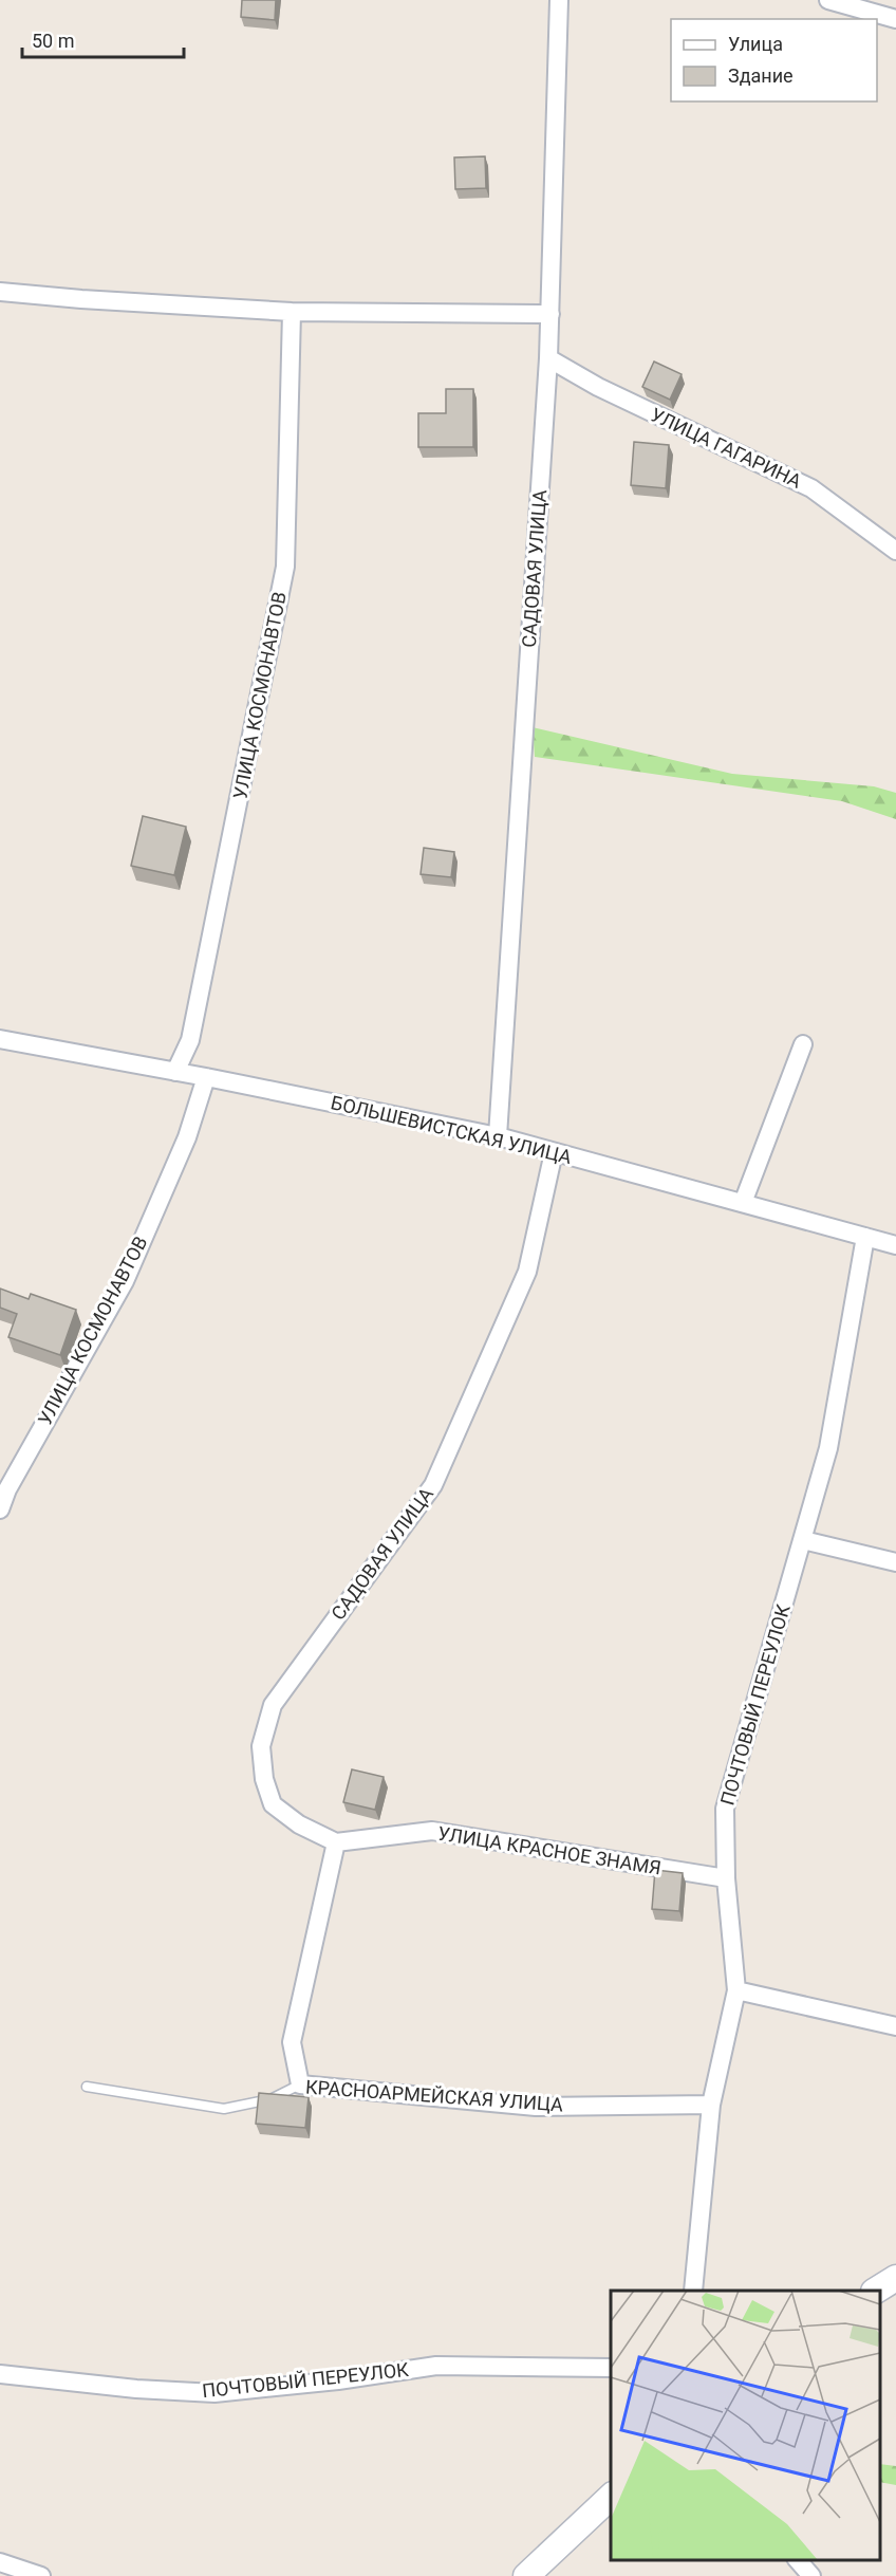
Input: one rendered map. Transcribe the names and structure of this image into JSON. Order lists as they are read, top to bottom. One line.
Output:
{"streets":{"street":["УЛИЦА ГАГАРИНА","САДОВАЯ УЛИЦА","УЛИЦА КОСМОНАВТОВ","БОЛЬШЕВИСТСКАЯ УЛИЦА","ПОЧТОВЫЙ ПЕРЕУЛОК","УЛИЦА КРАСНОЕ ЗНАМЯ","КРАСНОАРМЕЙСКАЯ УЛИЦА"]},"crossings":[["УЛИЦА ГАГАРИНА","САДОВАЯ УЛИЦА"],["САДОВАЯ УЛИЦА","БОЛЬШЕВИСТСКАЯ УЛИЦА"],["САДОВАЯ УЛИЦА","УЛИЦА КРАСНОЕ ЗНАМЯ"],["УЛИЦА КОСМОНАВТОВ","БОЛЬШЕВИСТСКАЯ УЛИЦА"],["БОЛЬШЕВИСТСКАЯ УЛИЦА","ПОЧТОВЫЙ ПЕРЕУЛОК"],["ПОЧТОВЫЙ ПЕРЕУЛОК","УЛИЦА КРАСНОЕ ЗНАМЯ"],["ПОЧТОВЫЙ ПЕРЕУЛОК","КРАСНОАРМЕЙСКАЯ УЛИЦА"]],"legend":["Улица","Здание"],"scale_bar":"50 m"}
